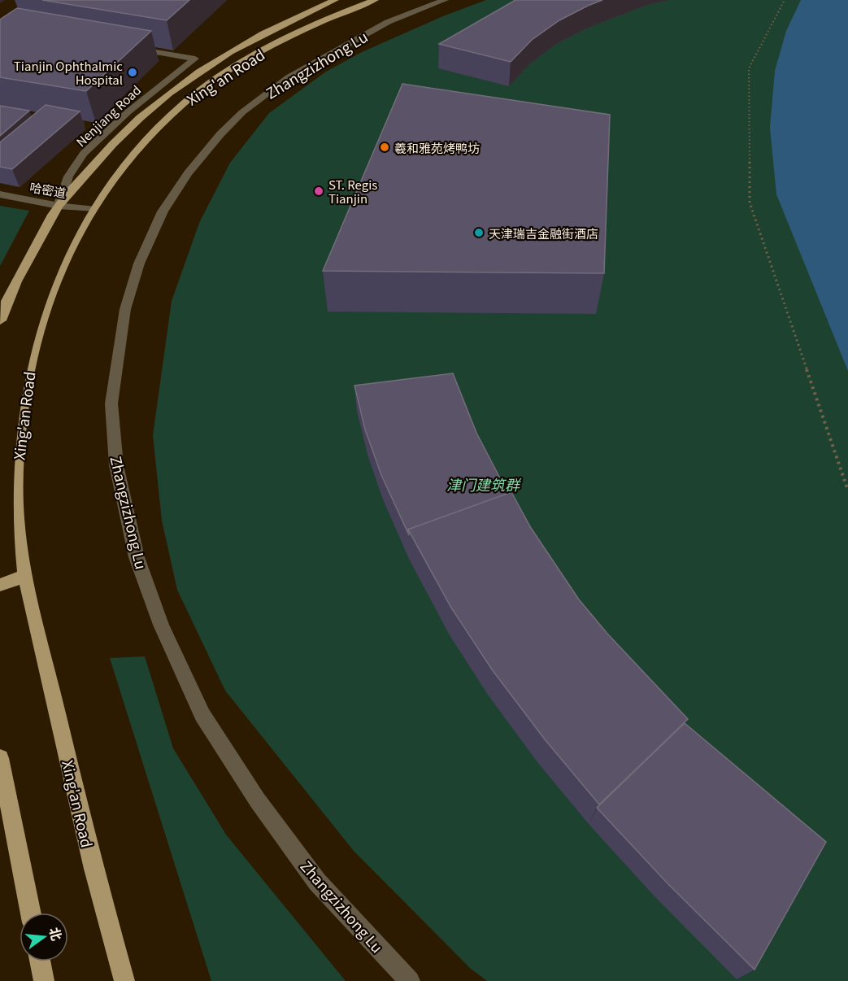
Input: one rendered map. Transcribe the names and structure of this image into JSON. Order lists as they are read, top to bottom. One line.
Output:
{"streets":{"main road":["Xing'an Road"],"street":["Zhangzizhong Lu","Nenjiang Road","哈密道"]},"crossings":[["Xing'an Road","Nenjiang Road"],["Xing'an Road","哈密道"],["Nenjiang Road","哈密道"]],"parks":["津门建筑群"],"places":["Tianjin Ophthalmic Hospital","羲和雅苑烤鸭坊","ST. Regis Tianjin","天津瑞吉金融街酒店"],"north":"right"}
